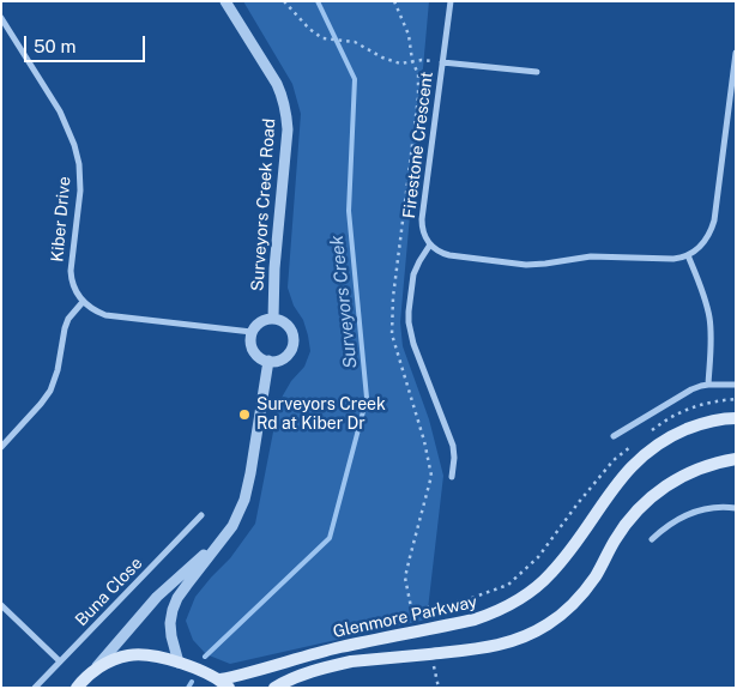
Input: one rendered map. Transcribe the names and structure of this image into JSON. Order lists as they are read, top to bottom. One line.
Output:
{"streets":{"main road":["Glenmore Parkway"],"street":["Firestone Crescent","Surveyors Creek Road","Kiber Drive","Buna Close"]},"water":["Surveyors Creek"],"places":["Surveyors Creek Rd at Kiber Dr"],"scale_bar":"50 m"}
